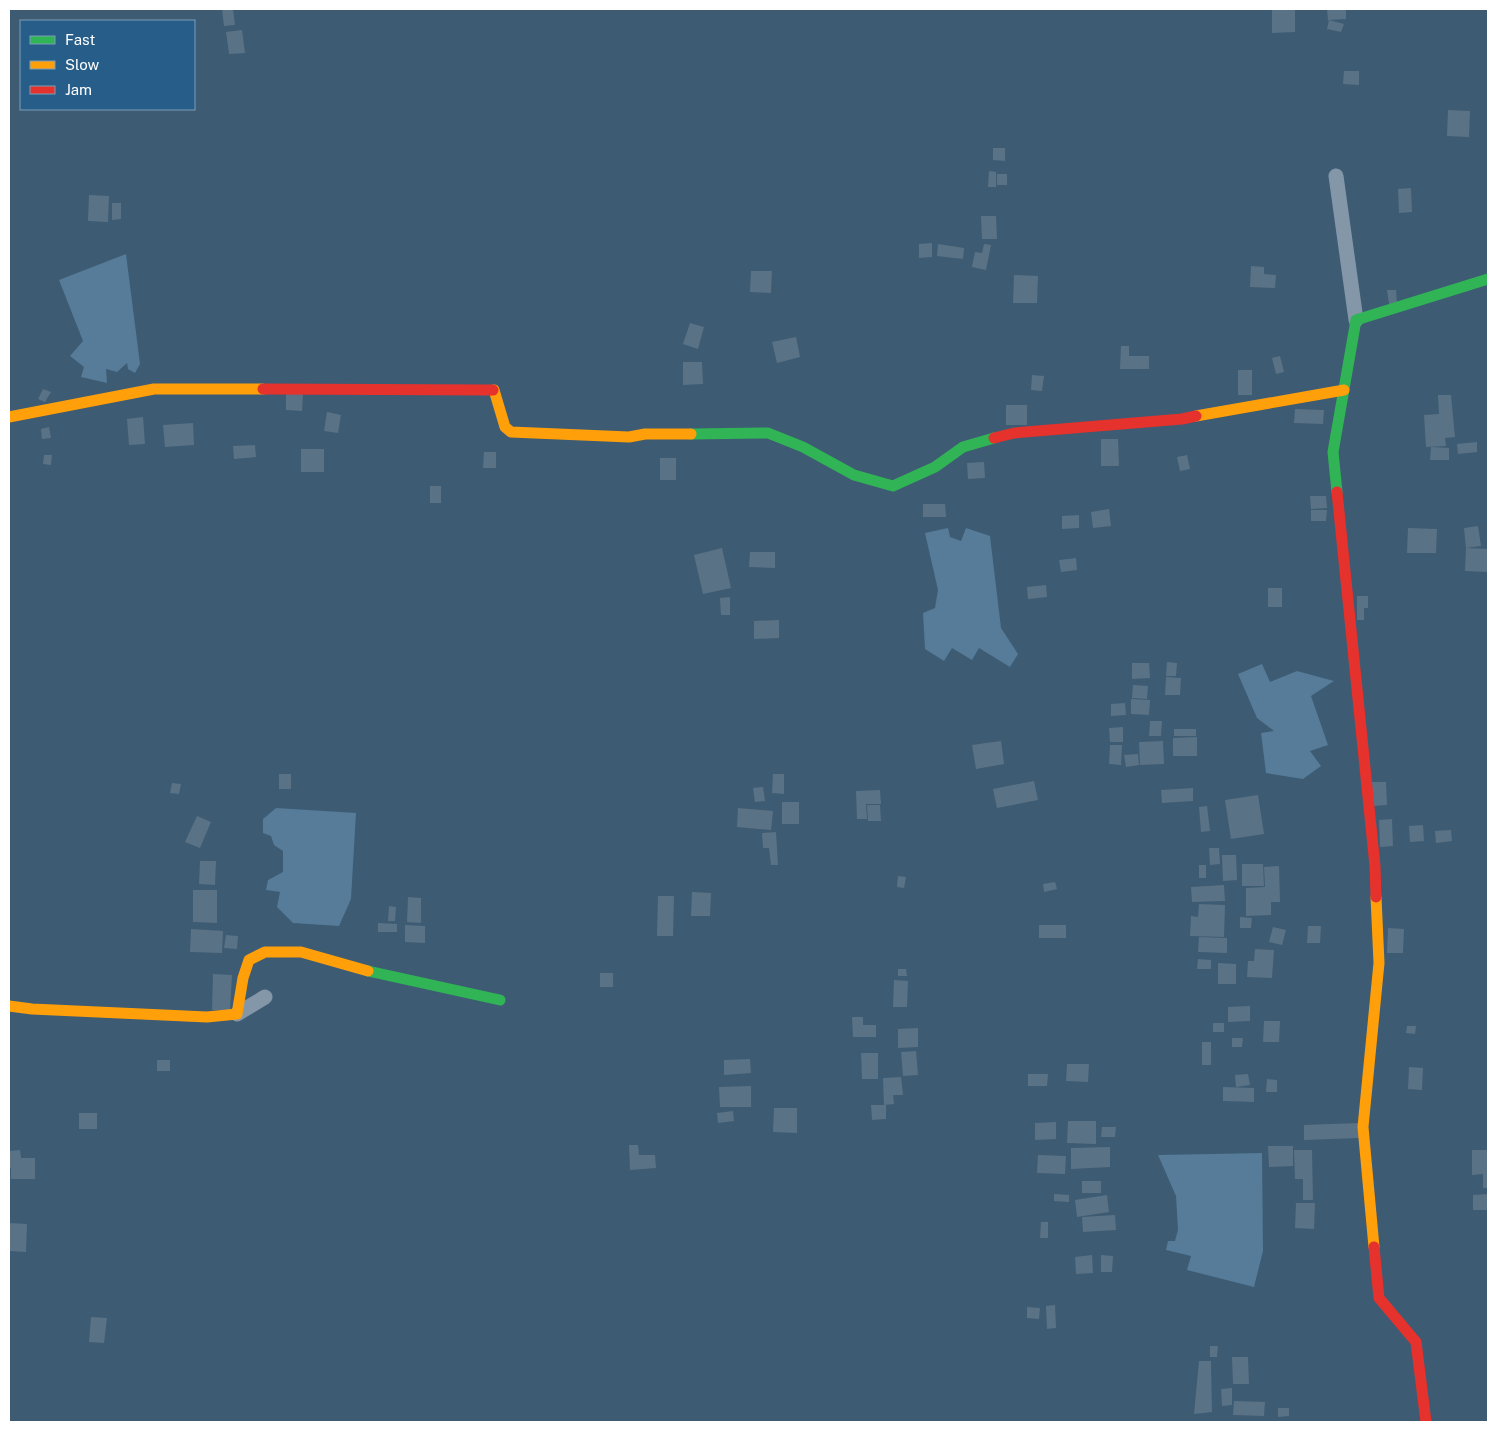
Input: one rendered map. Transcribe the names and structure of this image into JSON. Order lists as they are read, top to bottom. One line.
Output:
{"legend":["Fast","Slow","Jam"]}
